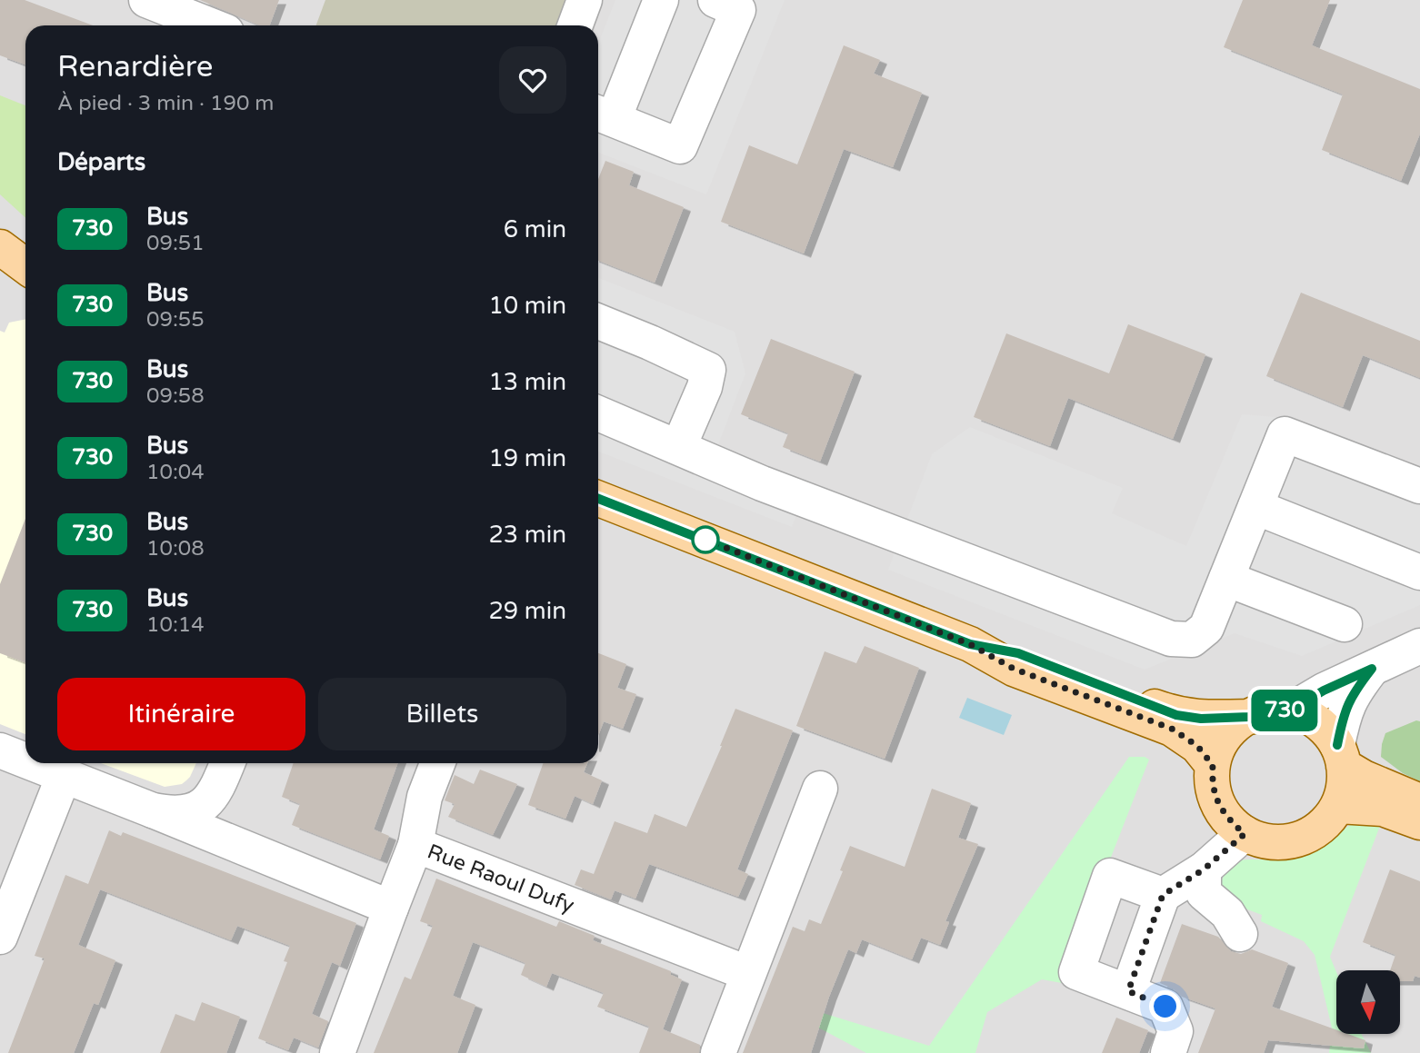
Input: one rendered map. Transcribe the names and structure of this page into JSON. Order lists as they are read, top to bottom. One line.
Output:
{"streets":{"street":["Rue Raoul Dufy"]},"lines":["bus line 730"],"north":"bottom","page":{"on_map":"730","heading":[["Renardière","À pied · 3 min · 190 m"],"Départs"],"list":[{"mark":"730","name":"Bus","note":"09:51","value":"6 min"},{"mark":"730","name":"Bus","note":"09:55","value":"10 min"},{"mark":"730","name":"Bus","note":"09:58","value":"13 min"},{"mark":"730","name":"Bus","note":"10:04","value":"19 min"},{"mark":"730","name":"Bus","note":"10:08","value":"23 min"},{"mark":"730","name":"Bus","note":"10:14","value":"29 min"}],"buttons":["Itinéraire","Billets"]}}
